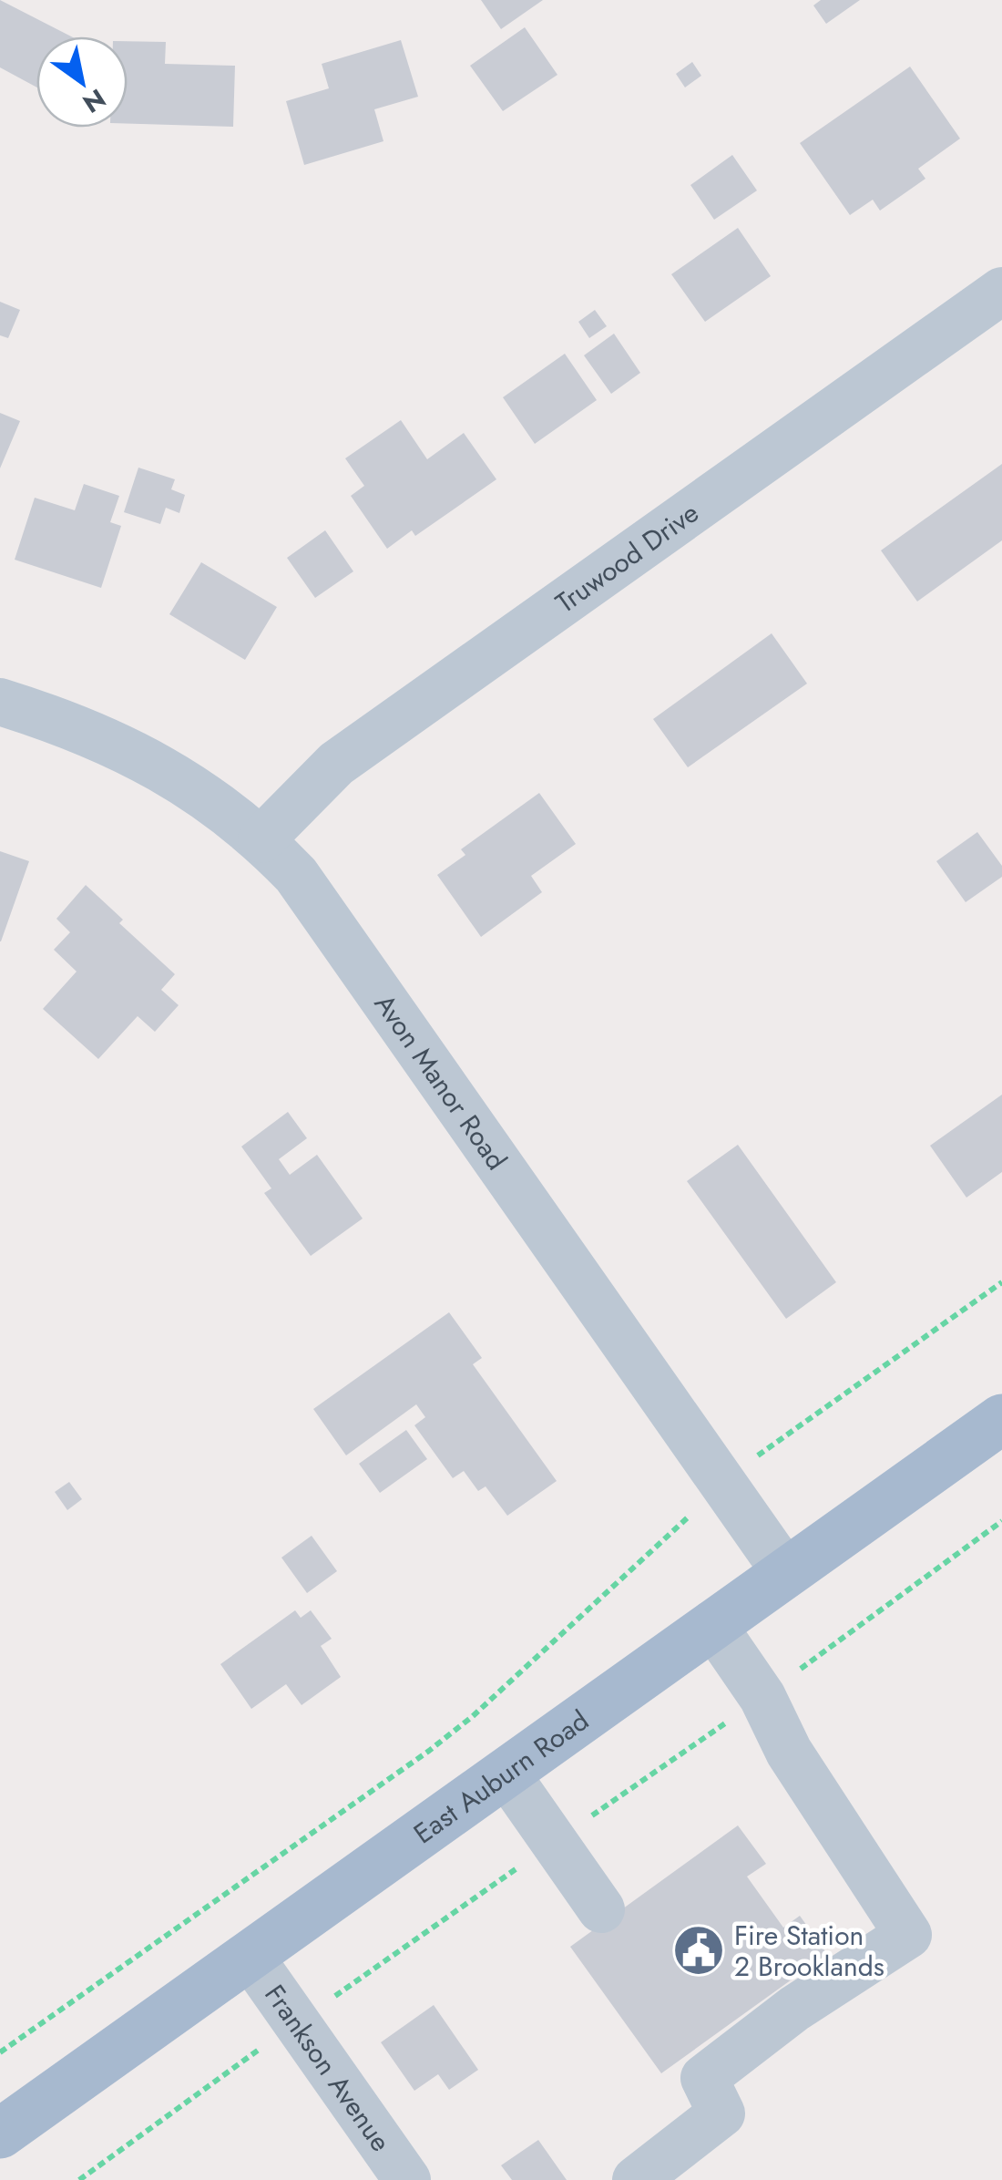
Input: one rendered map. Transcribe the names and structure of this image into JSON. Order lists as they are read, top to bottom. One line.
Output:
{"streets":{"main road":["East Auburn Road"],"street":["Truwood Drive","Avon Manor Road","Frankson Avenue"]},"crossings":[["Truwood Drive","Avon Manor Road"],["Avon Manor Road","East Auburn Road"],["East Auburn Road","Frankson Avenue"]],"places":{"public building":["Fire Station 2 Brooklands"]},"north":"bottom right"}
